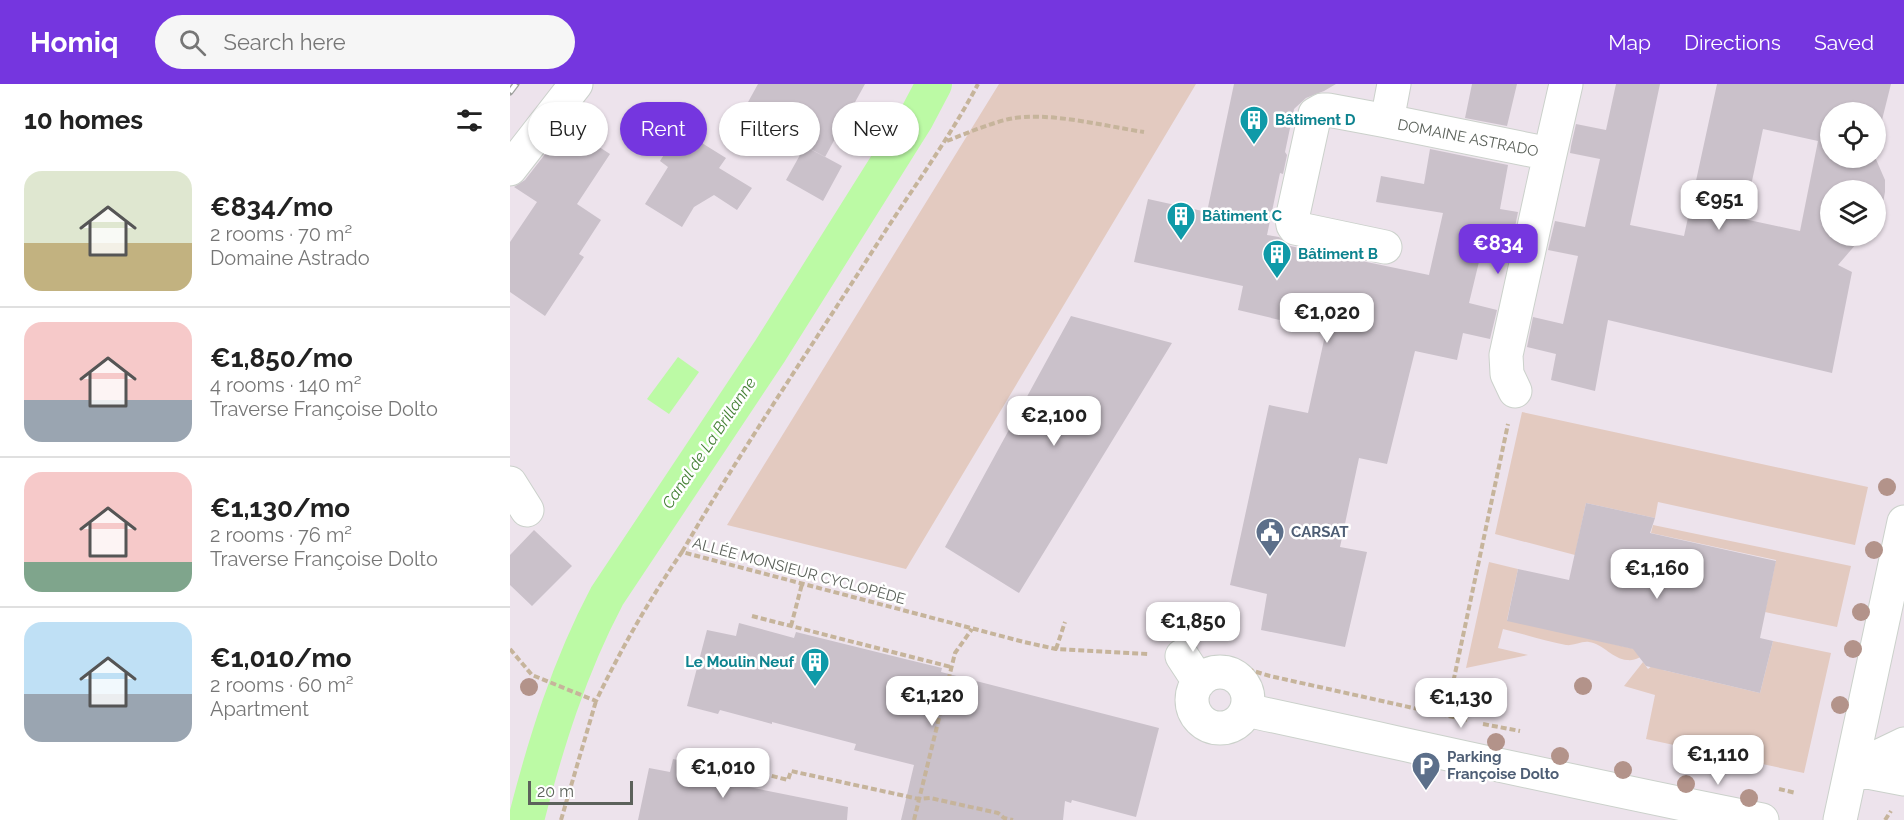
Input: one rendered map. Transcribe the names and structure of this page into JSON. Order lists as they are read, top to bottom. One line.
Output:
{"streets":{"street":["DOMAINE ASTRADO"],"path":["ALLÉE MONSIEUR CYCLOPÈDE"]},"water":["Canal de La Brillanne"],"places":{"building":["Bâtiment D","Bâtiment C","Bâtiment B","Le Moulin Neuf"],"public building":["CARSAT"],"parking":["Parking Françoise Dolto"]},"scale_bar":"20 m","page":{"header":"Homiq","search":"Search here","nav":["Map","Directions","Saved"],"heading":"10 homes","chip":["Buy","Rent","Filters","New"],"list":[{"name":"€834/mo","note":"2 rooms · 70 m² · Domaine Astrado"},{"name":"€1,850/mo","note":"4 rooms · 140 m² · Traverse Françoise Dolto"},{"name":"€1,130/mo","note":"2 rooms · 76 m² · Traverse Françoise Dolto"},{"name":"€1,010/mo","note":"2 rooms · 60 m² · Apartment"}],"price":["€951","€834","€1,020","€2,100","€1,160","€1,850","€1,120","€1,130","€1,110","€1,010"],"scale":"20 m"}}
